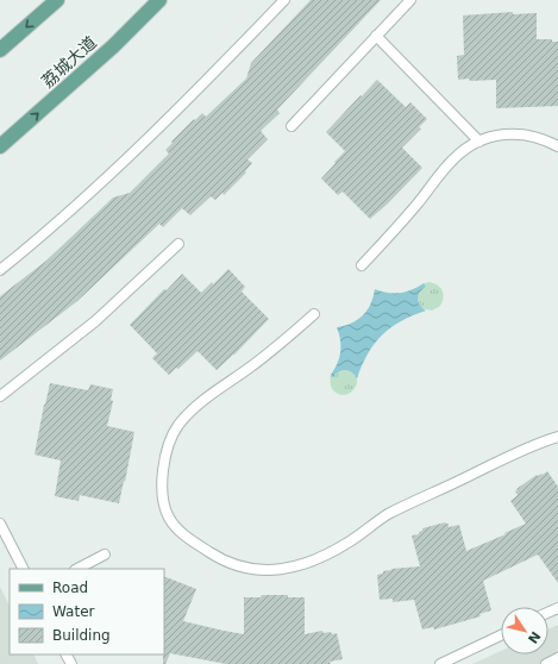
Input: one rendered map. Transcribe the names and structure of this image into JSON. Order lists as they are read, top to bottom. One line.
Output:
{"streets":{"main road":["荔城大道"]},"legend":["Road","Water","Building"],"north":"bottom right"}
